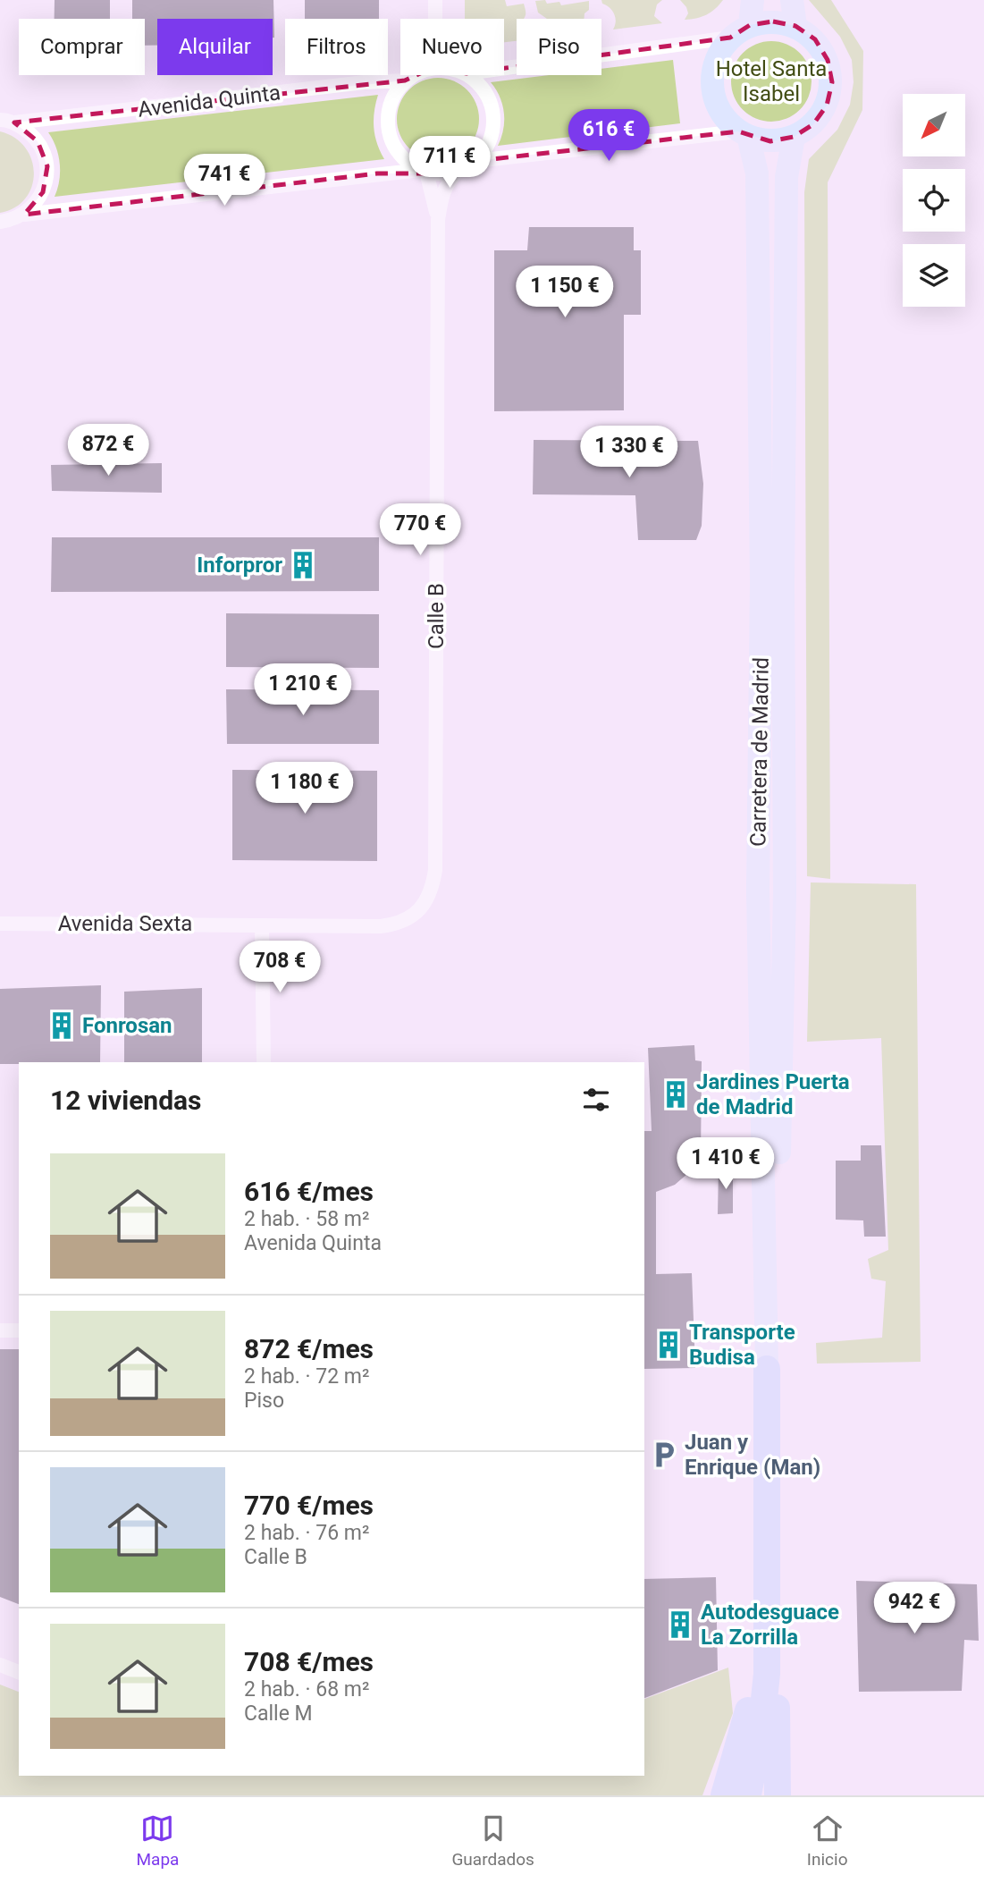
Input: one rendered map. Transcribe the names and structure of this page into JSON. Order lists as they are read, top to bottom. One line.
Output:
{"streets":{"main road":["Carretera de Madrid"],"street":["Avenida Quinta","Calle B","Avenida Sexta"]},"crossings":[["Calle B","Avenida Sexta"]],"parks":["Hotel Santa Isabel"],"places":{"building":["Inforpror","Fonrosan","Jardines Puerta de Madrid","Transporte Budisa","Autodesguace La Zorrilla"],"parking":["Juan y Enrique (Man)"]},"north":"bottom left","page":{"chip":["Comprar","Alquilar","Filtros","Nuevo","Piso"],"price":["616 €","711 €","741 €","1 150 €","872 €","1 330 €","770 €","1 210 €","1 180 €","708 €","1 410 €","942 €"],"heading":"12 viviendas","list":[{"name":"616 €/mes","note":"2 hab. · 58 m² · Avenida Quinta"},{"name":"872 €/mes","note":"2 hab. · 72 m² · Piso"},{"name":"770 €/mes","note":"2 hab. · 76 m² · Calle B"},{"name":"708 €/mes","note":"2 hab. · 68 m² · Calle M"}],"tabs":["Mapa","Guardados","Inicio"]}}
